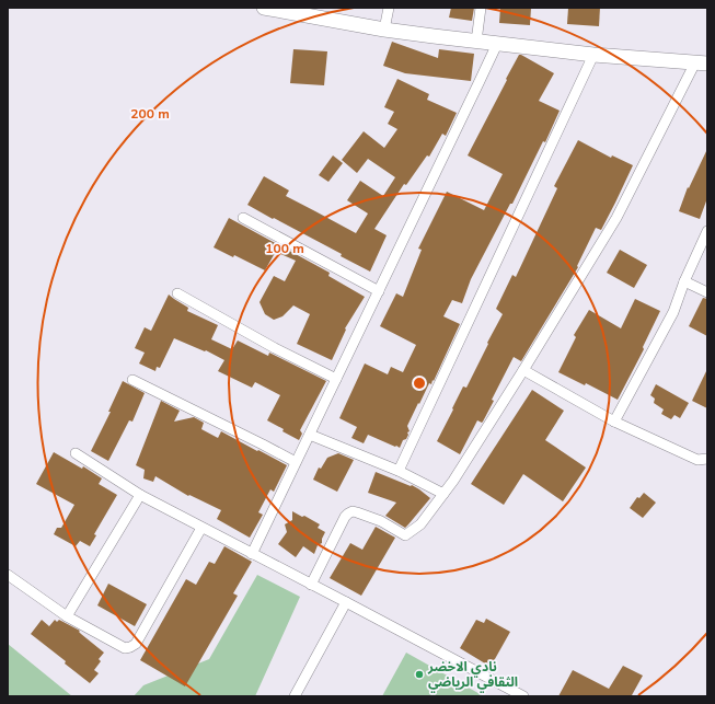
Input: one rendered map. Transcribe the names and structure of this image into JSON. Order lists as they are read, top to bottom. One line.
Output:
{"places":["نادي الاخضر الثقافي الرياضي"],"rings":["200 m","100 m"]}
